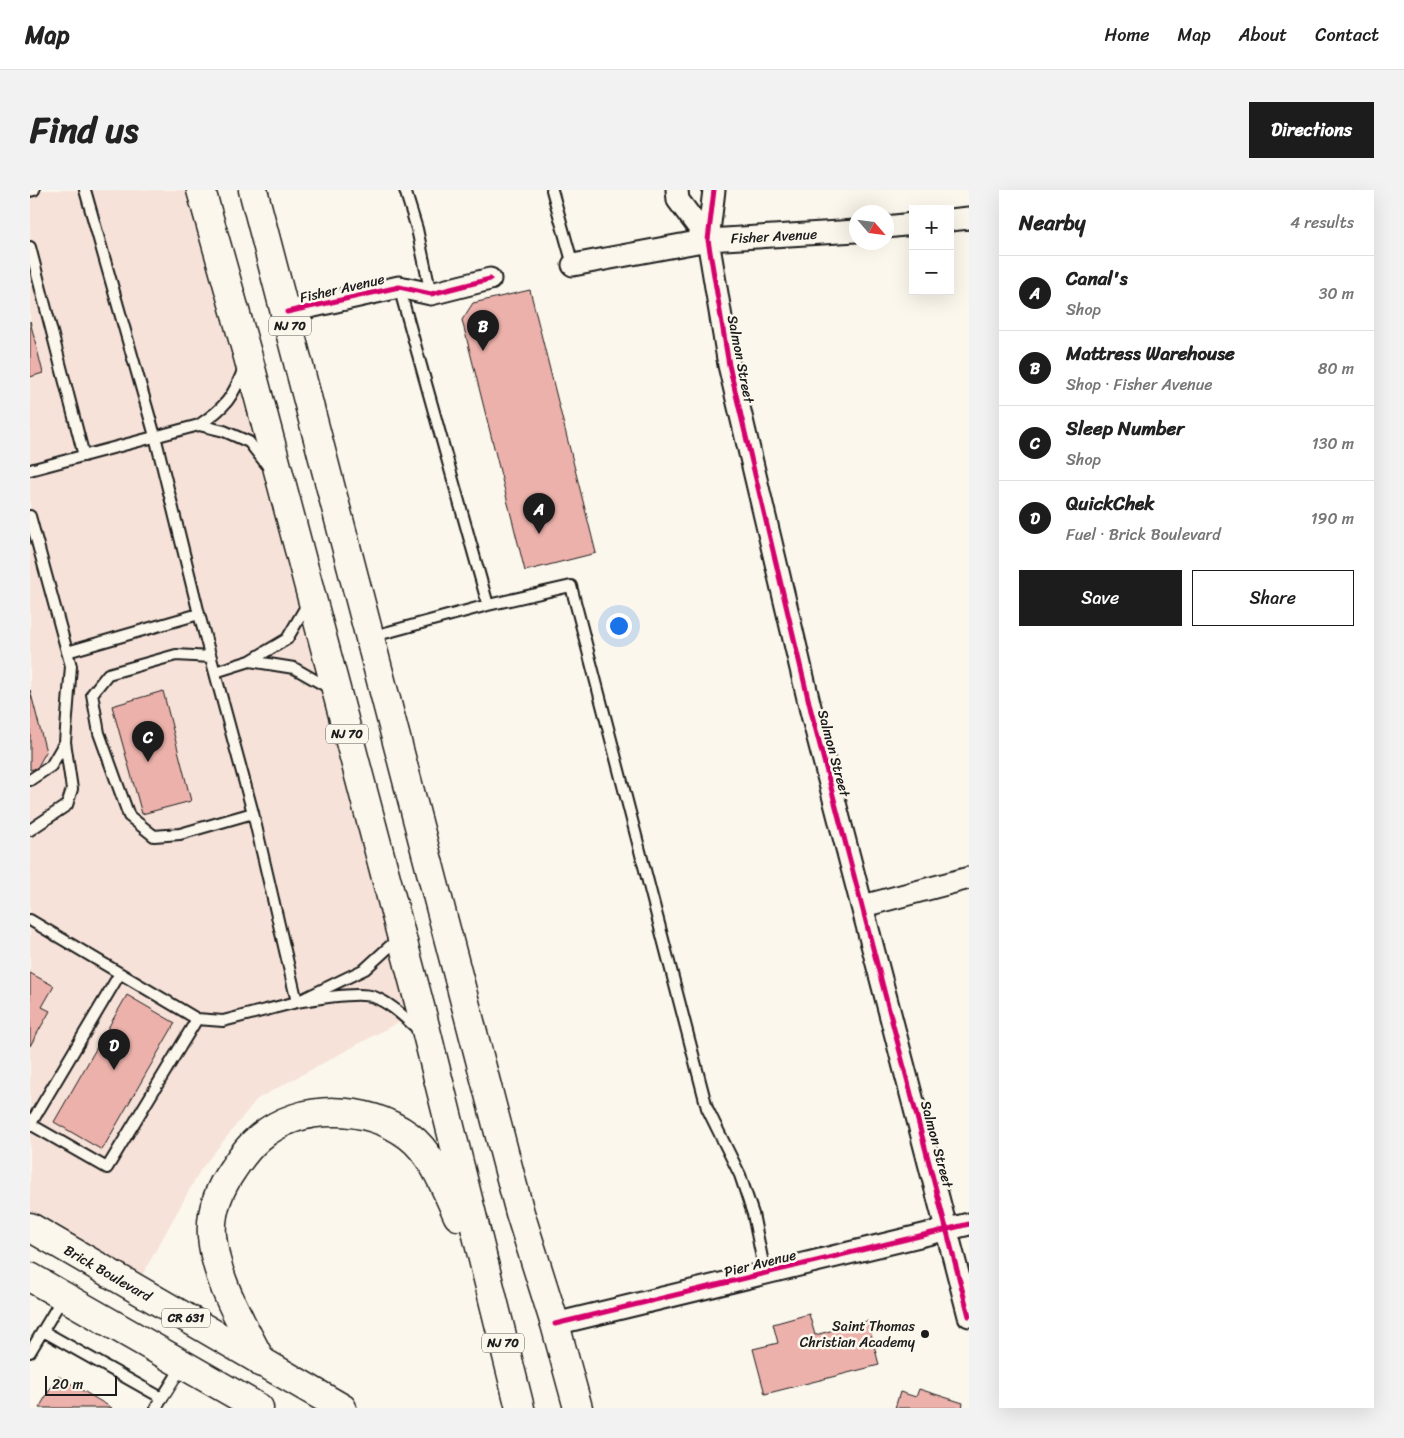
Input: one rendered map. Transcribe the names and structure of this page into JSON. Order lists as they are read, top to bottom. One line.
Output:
{"streets":{"main road":["NJ 70","Brick Boulevard","CR 631"],"street":["Fisher Avenue","Salmon Street","Pier Avenue"]},"crossings":[["Fisher Avenue","NJ 70"],["Fisher Avenue","Salmon Street"],["NJ 70","Pier Avenue"],["Salmon Street","Pier Avenue"]],"places":["Saint Thomas Christian Academy"],"scale_bar":"20 m","north":"bottom right","page":{"header":"Map","nav":["Home","Map","About","Contact"],"title":"Find us","buttons":["Directions",["Save","Share"]],"heading":["Nearby","4 results"],"map_buttons":["+","−"],"list":[{"mark":"A","name":"Canal's","note":"Shop","value":"30 m"},{"mark":"B","name":"Mattress Warehouse","note":"Shop · Fisher Avenue","value":"80 m"},{"mark":"C","name":"Sleep Number","note":"Shop","value":"130 m"},{"mark":"D","name":"QuickChek","note":"Fuel · Brick Boulevard","value":"190 m"}],"pins":["B","A","C","D"],"scale":"20 m"}}
